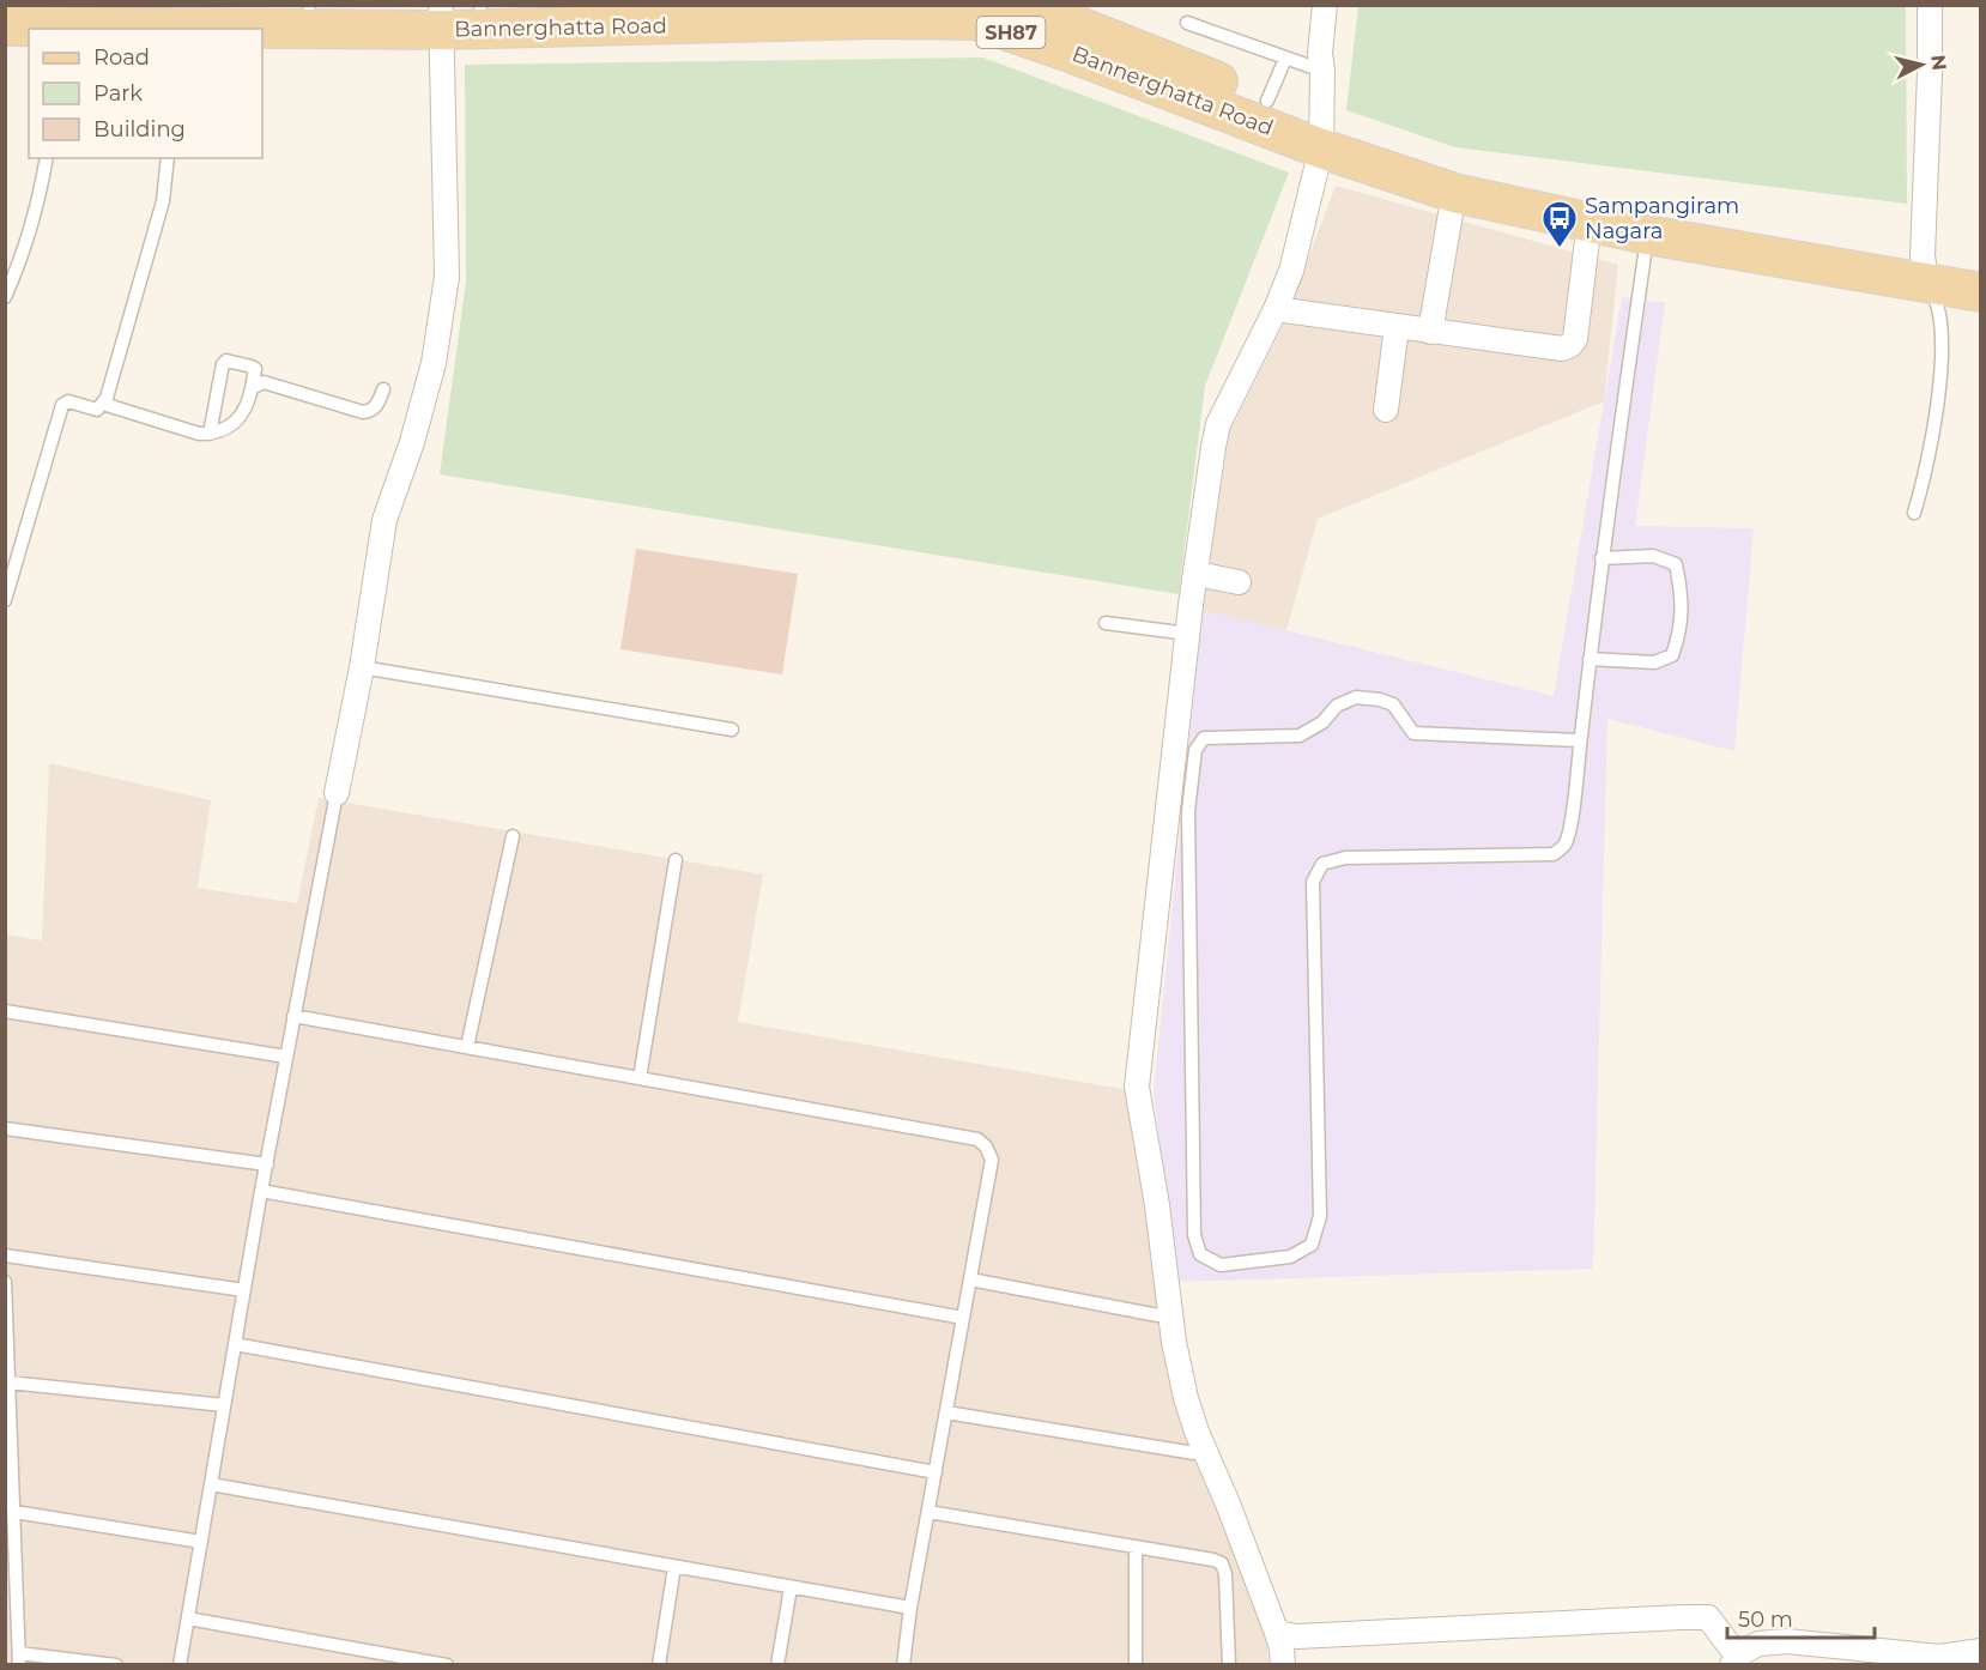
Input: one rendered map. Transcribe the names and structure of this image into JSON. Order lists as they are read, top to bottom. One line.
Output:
{"streets":{"main road":["Bannerghatta Road","SH87"]},"places":{"bus stop":["Sampangiram Nagara"]},"legend":["Road","Park","Building"],"scale_bar":"50 m","north":"right"}
